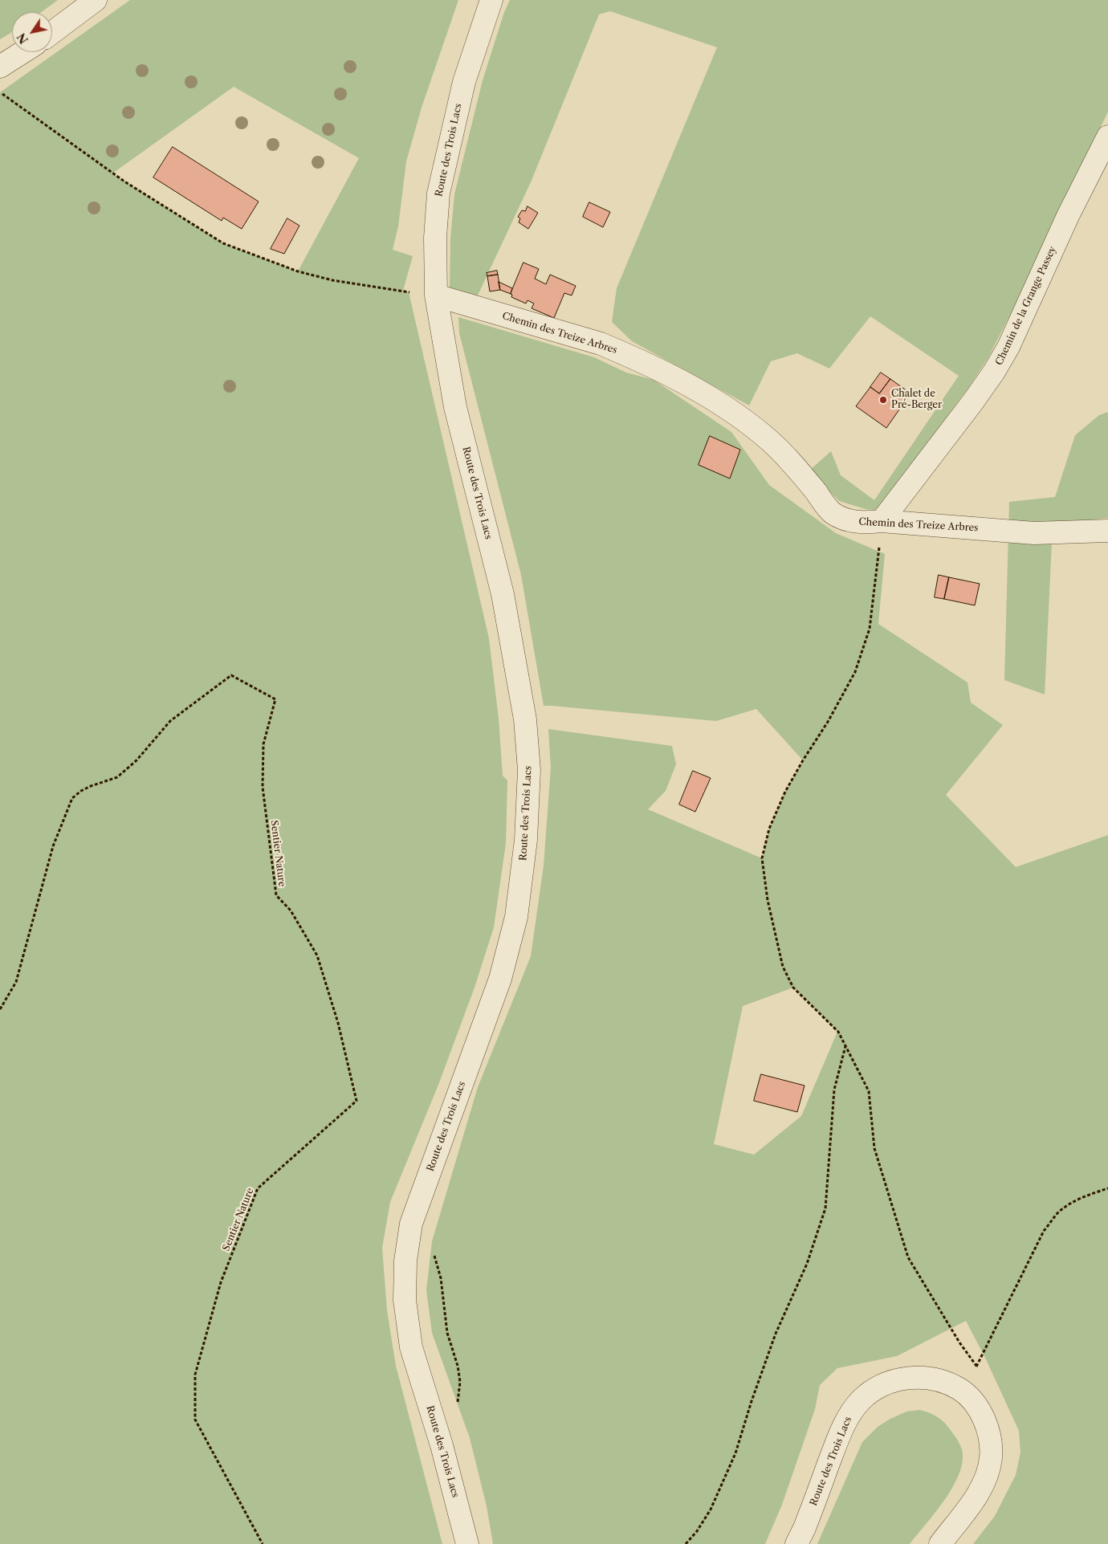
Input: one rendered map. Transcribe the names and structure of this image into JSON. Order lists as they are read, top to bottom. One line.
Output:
{"streets":{"street":["Route des Trois Lacs","Chemin de la Grange Passey","Chemin des Treize Arbres"],"path":["Sentier Nature"]},"crossings":[["Route des Trois Lacs","Chemin des Treize Arbres"],["Chemin de la Grange Passey","Chemin des Treize Arbres"]],"places":["Chalet de Pré-Berger"],"north":"bottom left"}
